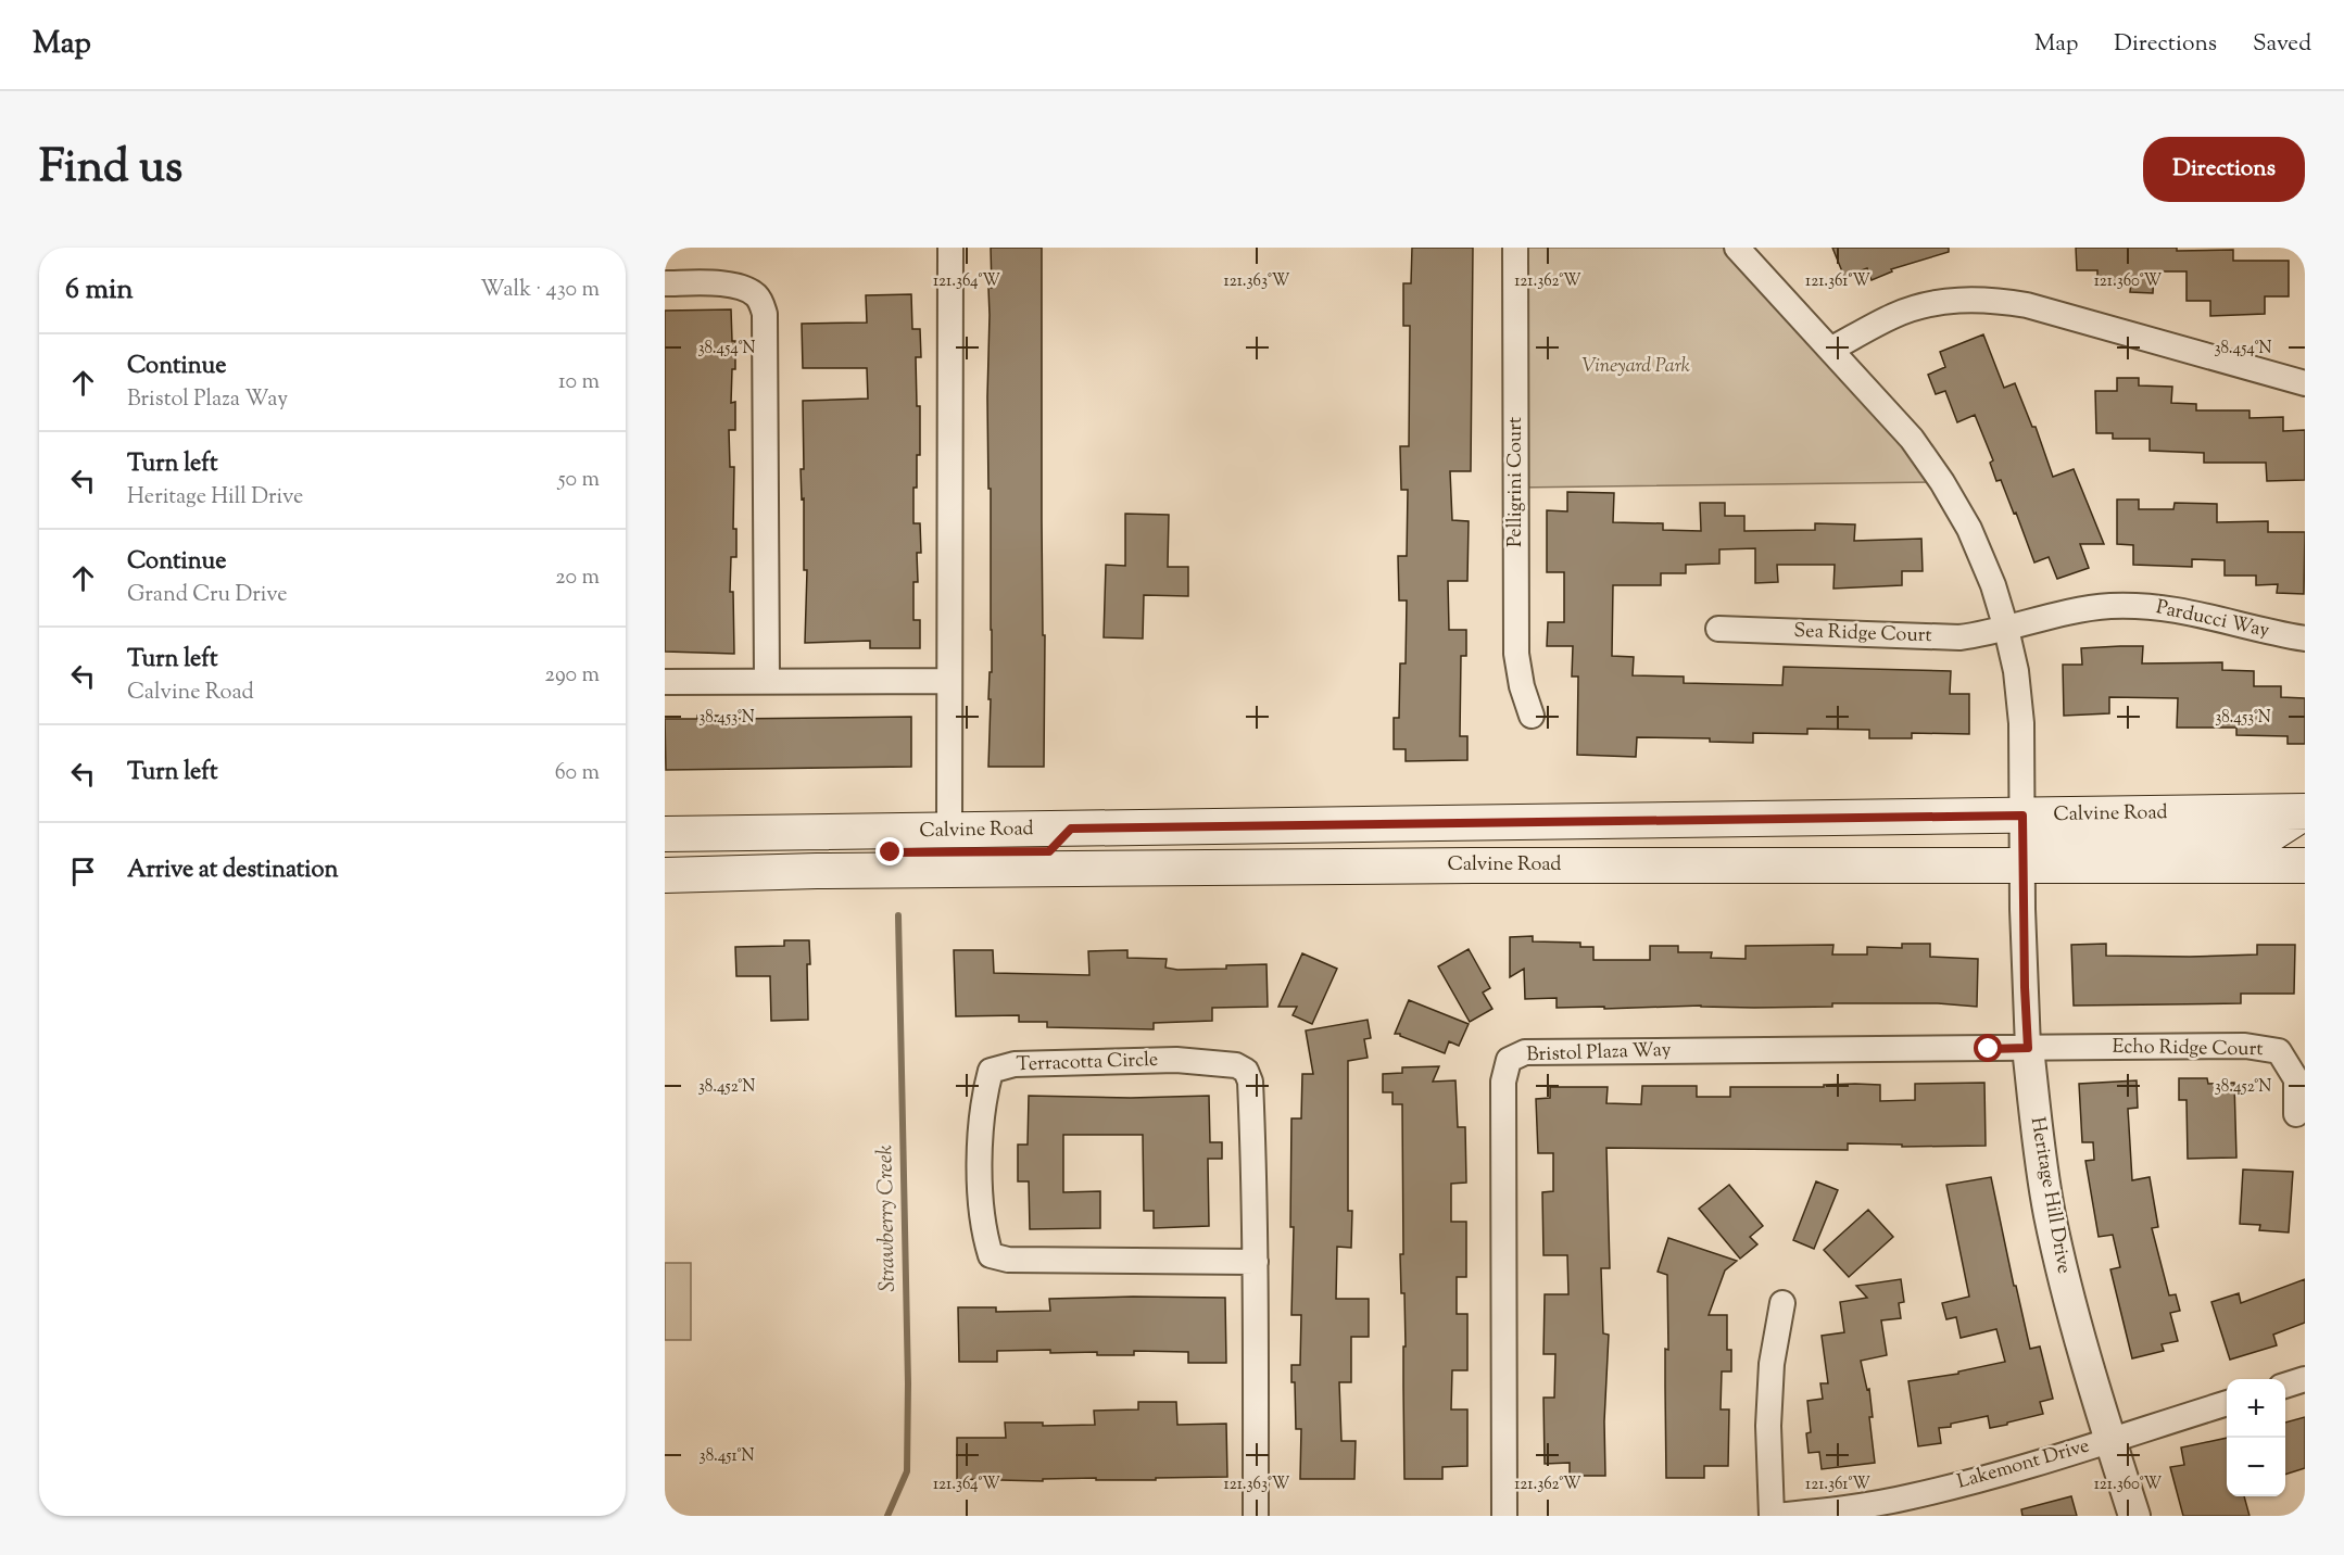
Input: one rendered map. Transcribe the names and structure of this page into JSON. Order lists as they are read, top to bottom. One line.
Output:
{"streets":{"main road":["Calvine Road"],"street":["Pelligrini Court","Parducci Way","Sea Ridge Court","Echo Ridge Court","Bristol Plaza Way","Terracotta Circle","Heritage Hill Drive","Lakemont Drive"]},"crossings":[["Parducci Way","Sea Ridge Court"],["Parducci Way","Heritage Hill Drive"],["Sea Ridge Court","Heritage Hill Drive"],["Calvine Road","Heritage Hill Drive"],["Echo Ridge Court","Bristol Plaza Way"],["Echo Ridge Court","Heritage Hill Drive"],["Bristol Plaza Way","Heritage Hill Drive"],["Heritage Hill Drive","Lakemont Drive"]],"water":["Strawberry Creek"],"parks":["Vineyard Park"],"page":{"header":"Map","nav":["Map","Directions","Saved"],"title":"Find us","buttons":"Directions","heading":["6 min","Walk · 430 m"],"list":[["Continue","Bristol Plaza Way","10 m"],["Turn left","Heritage Hill Drive","50 m"],["Continue","Grand Cru Drive","20 m"],["Turn left","Calvine Road","290 m"],["Turn left","60 m"],"Arrive at destination"],"map_buttons":["+","−"]},"coordinates":["121.364°W","121.363°W","121.362°W","121.361°W","121.360°W","38.454°N","38.453°N","38.452°N","38.451°N"]}
